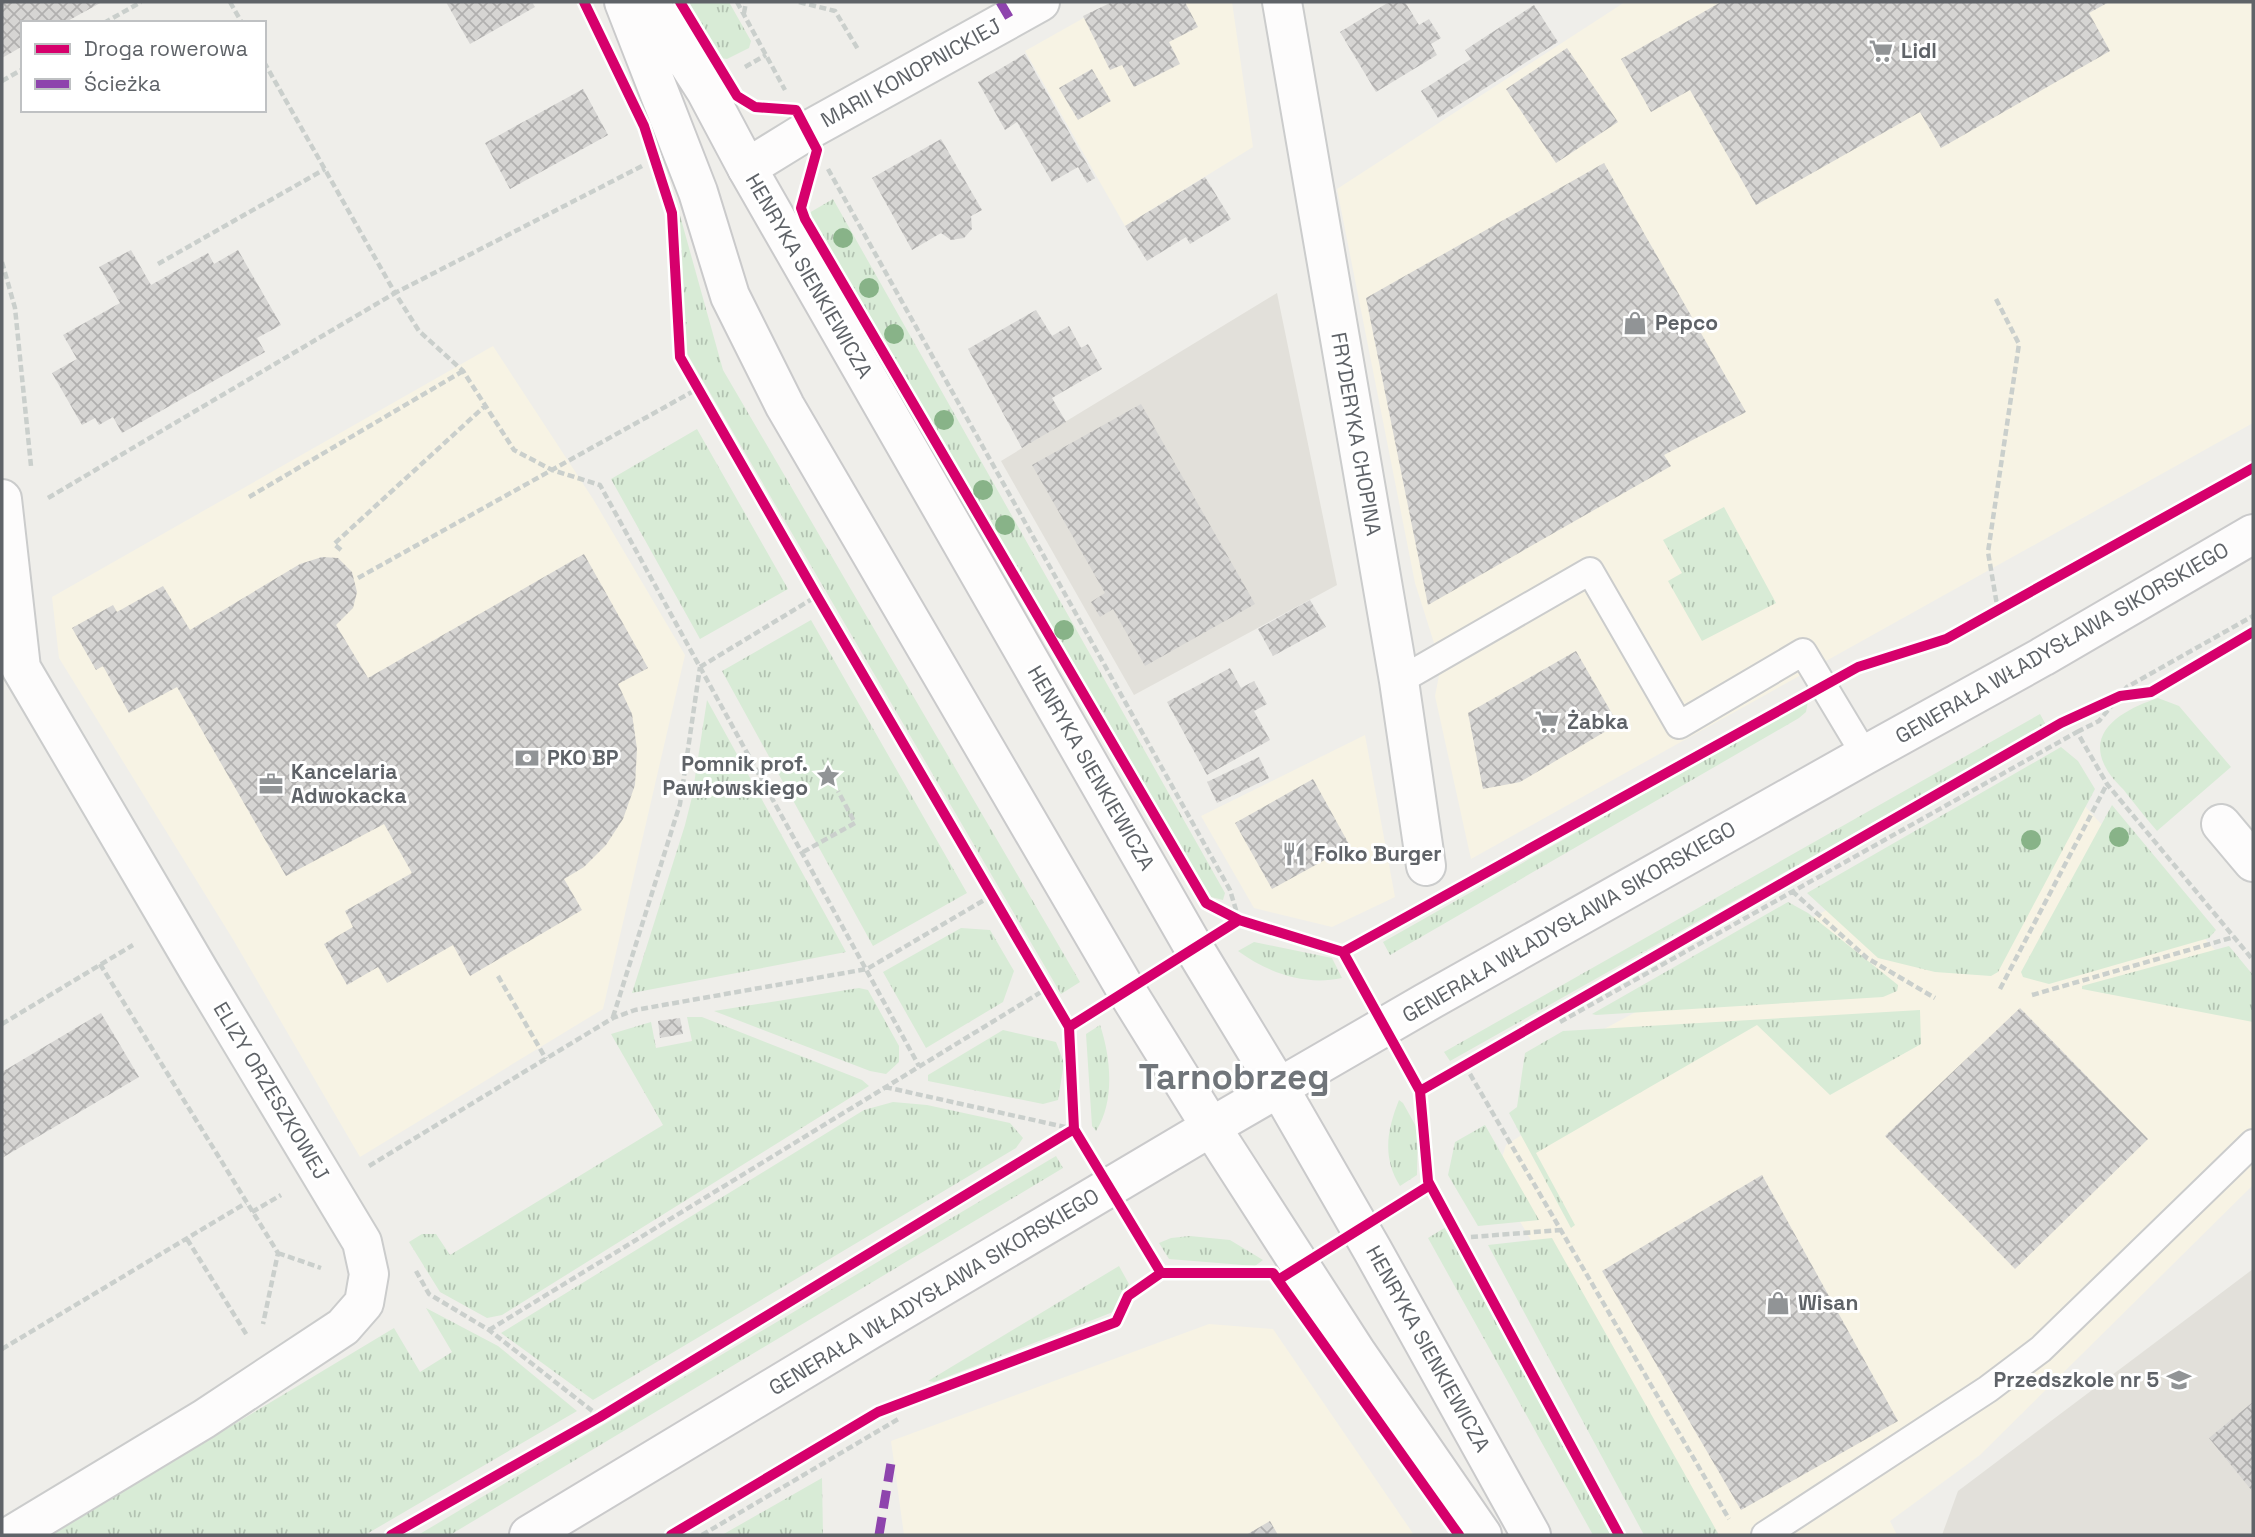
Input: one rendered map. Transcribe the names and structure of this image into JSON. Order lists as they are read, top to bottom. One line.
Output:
{"streets":{"street":["MARII KONOPNICKIEJ","HENRYKA SIENKIEWICZA","FRYDERYKA CHOPINA","GENERAŁA WŁADYSŁAWA SIKORSKIEGO","ELIZY ORZESZKOWEJ"]},"crossings":[["MARII KONOPNICKIEJ","HENRYKA SIENKIEWICZA"],["HENRYKA SIENKIEWICZA","GENERAŁA WŁADYSŁAWA SIKORSKIEGO"]],"districts":["Tarnobrzeg"],"places":{"supermarket":["Lidl","Żabka"],"shop":["Pepco","Wisan"],"bank":["PKO BP"],"place":["Pomnik prof. Pawłowskiego"],"office":["Kancelaria Adwokacka"],"restaurant":["Folko Burger"],"school or university":["Przedszkole nr 5"]},"legend":["Droga rowerowa","Ścieżka"]}
